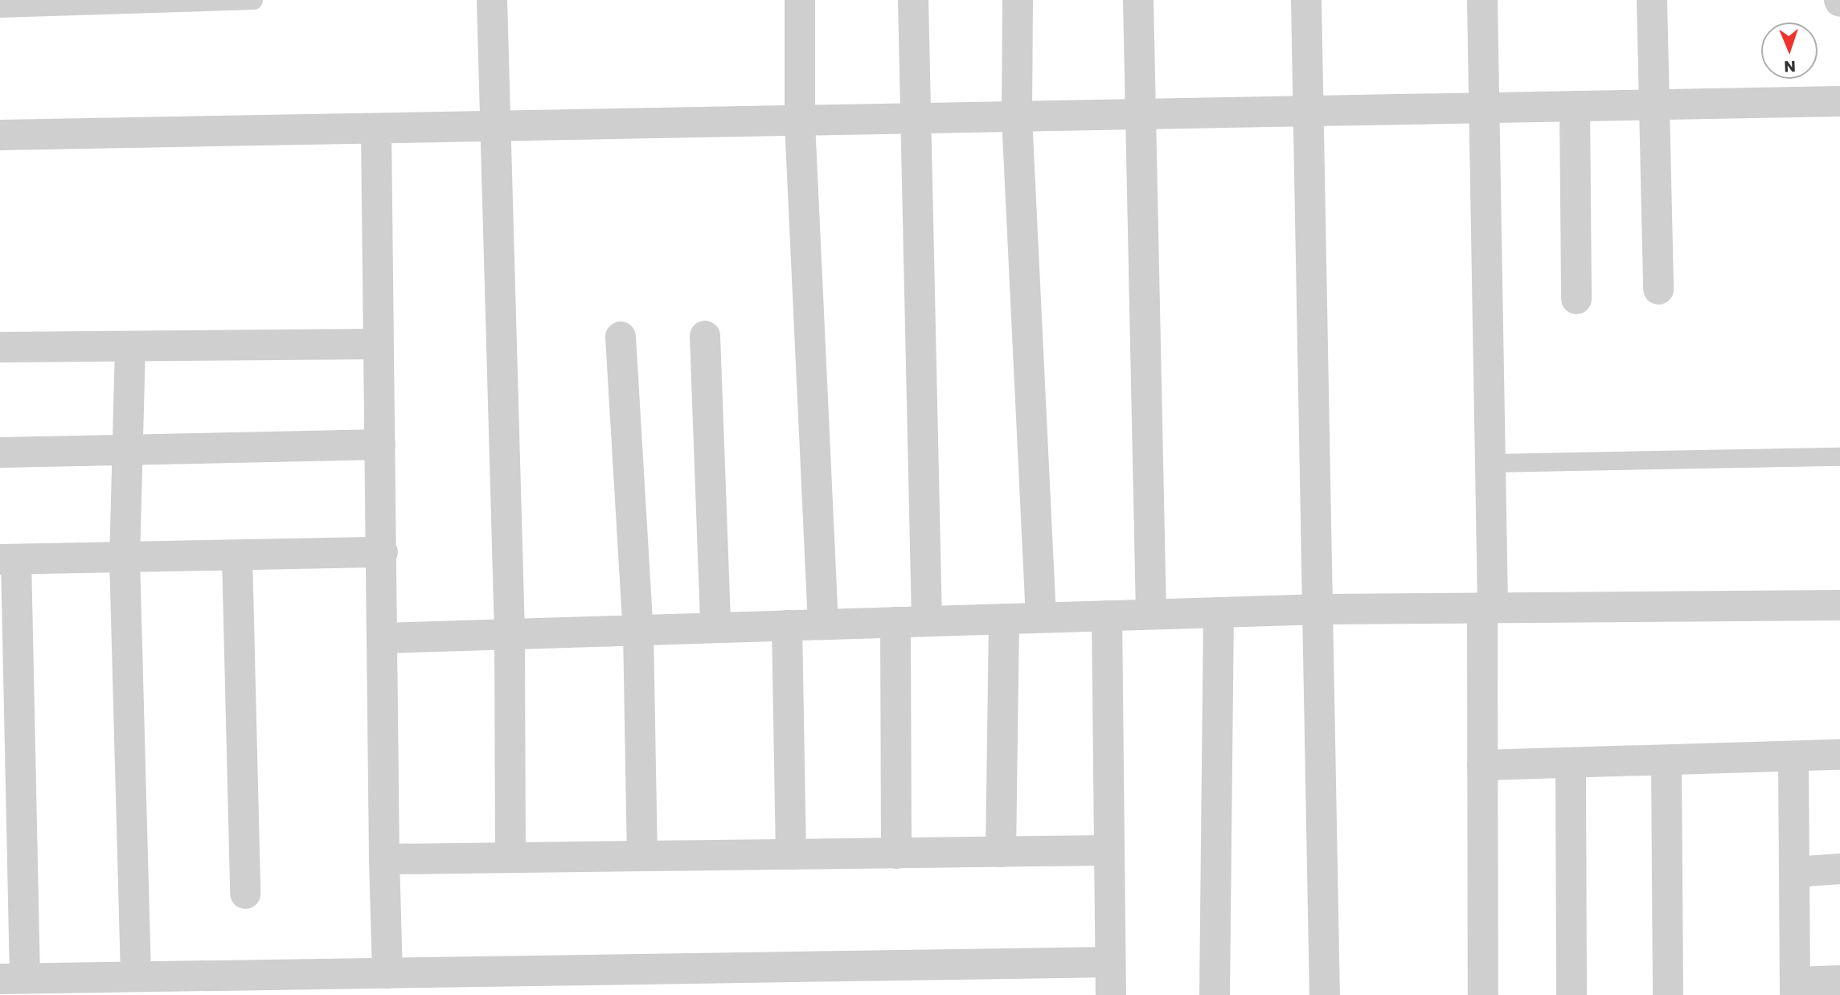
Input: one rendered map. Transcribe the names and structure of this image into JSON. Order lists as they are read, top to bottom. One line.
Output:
{"north":"bottom"}
